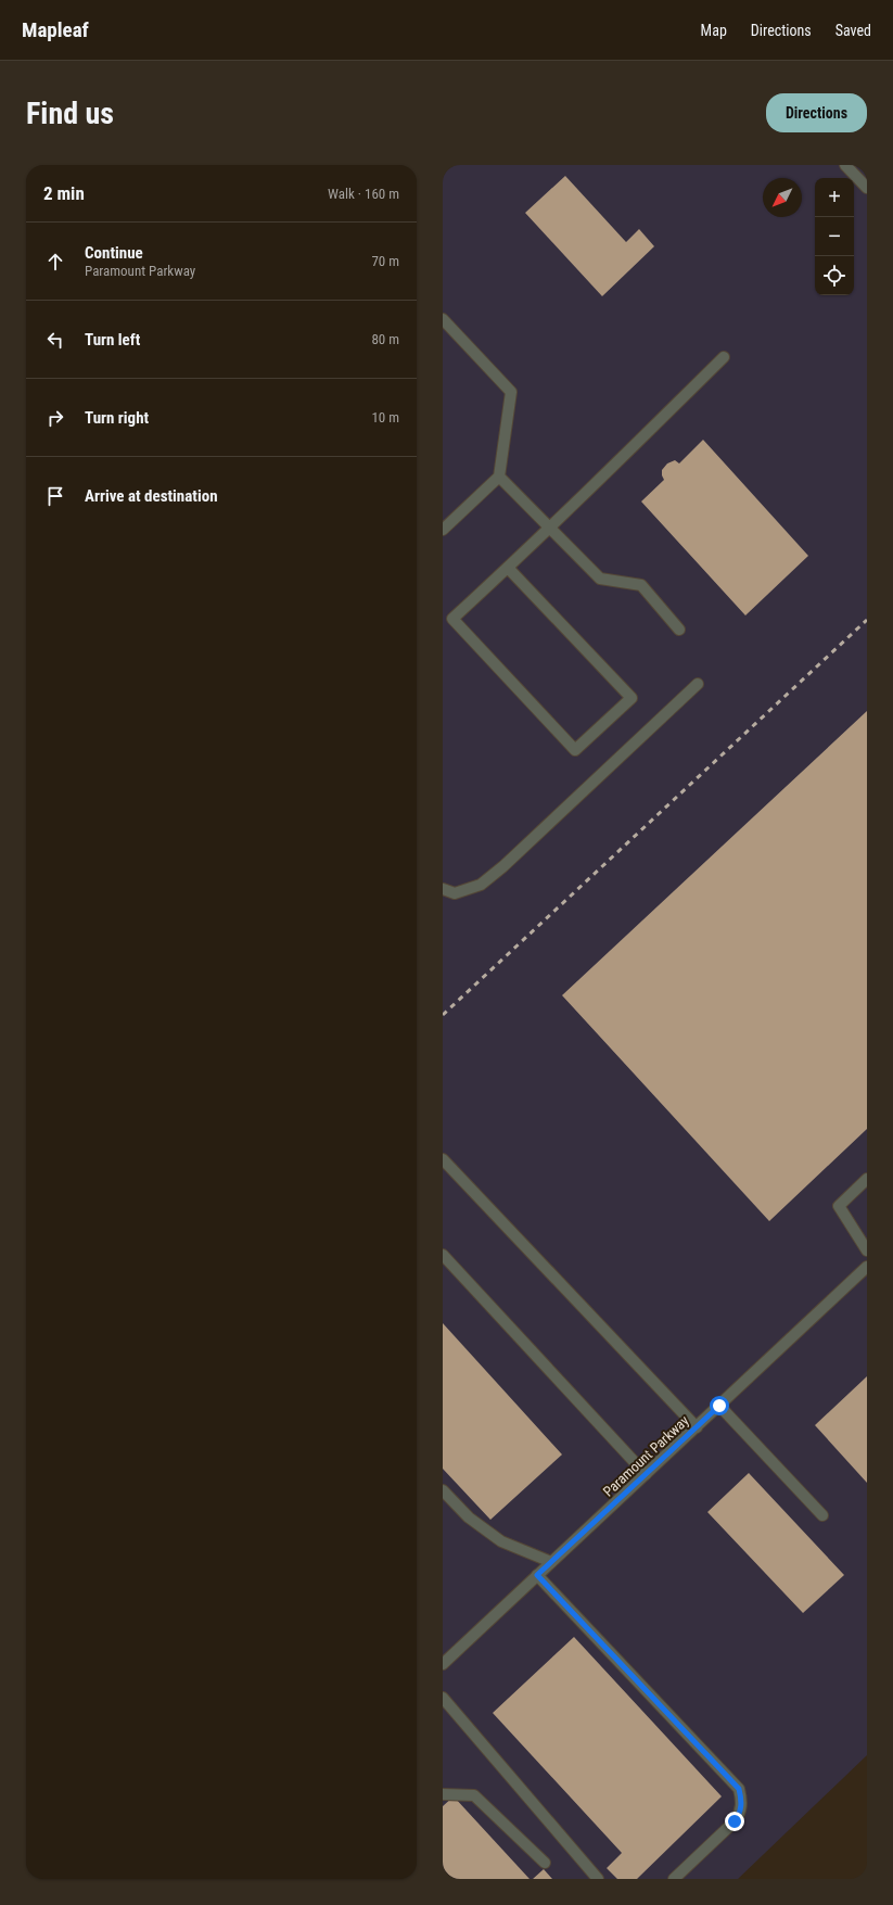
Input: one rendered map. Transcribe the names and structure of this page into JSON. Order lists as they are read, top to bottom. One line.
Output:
{"streets":{"street":["Paramount Parkway"]},"north":"bottom left","page":{"header":"Mapleaf","nav":["Map","Directions","Saved"],"buttons":"Directions","title":"Find us","heading":["2 min","Walk · 160 m"],"map_buttons":["+","−"],"list":[["Continue","Paramount Parkway","70 m"],["Turn left","80 m"],["Turn right","10 m"],"Arrive at destination"]}}
